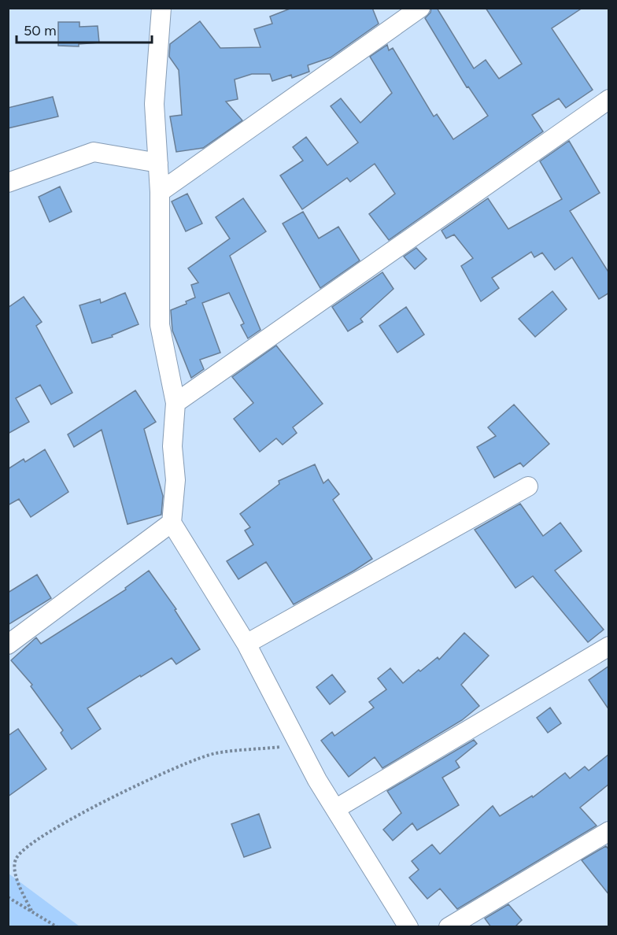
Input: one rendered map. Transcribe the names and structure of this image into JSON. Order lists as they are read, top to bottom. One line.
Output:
{"scale_bar":"50 m"}
